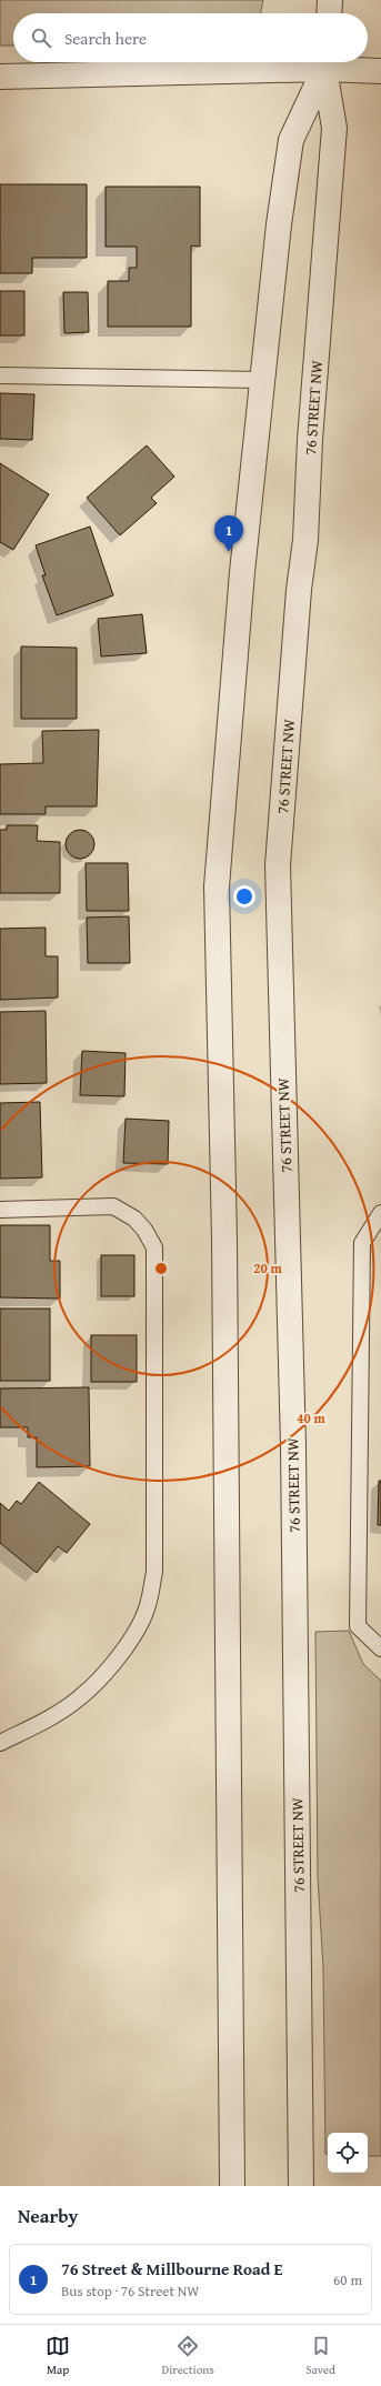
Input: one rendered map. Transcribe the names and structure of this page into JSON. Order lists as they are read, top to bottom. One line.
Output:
{"streets":{"street":["76 STREET NW"]},"page":{"search":"Search here","pins":"1","heading":"Nearby","list":[{"mark":"1","name":"76 Street & Millbourne Road E","note":"Bus stop · 76 Street NW","value":"60 m"}],"nav":["Map","Directions","Saved"]},"rings":["20 m","40 m"]}
